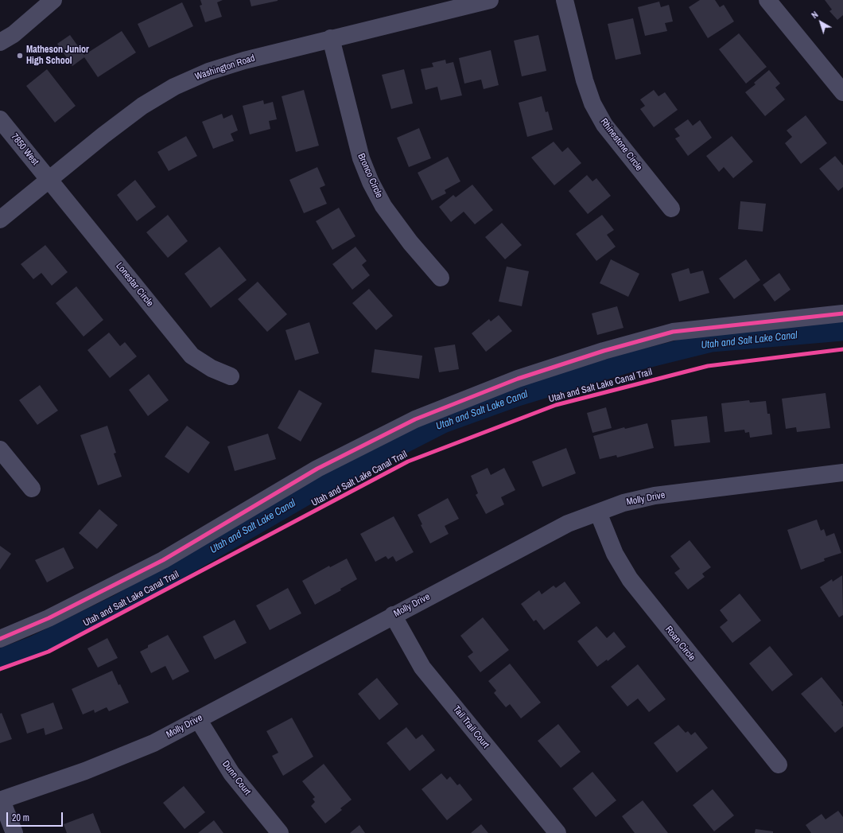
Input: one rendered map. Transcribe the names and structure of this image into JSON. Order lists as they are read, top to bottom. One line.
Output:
{"streets":{"street":["Washington Road","Rhinestone Circle","7850 West","Bronco Circle","Lonestar Circle","Molly Drive","Roan Circle","Tail Trail Court","Dunn Court"],"cycle path":["Utah and Salt Lake Canal Trail"]},"crossings":[["Washington Road","7850 West"],["Washington Road","Bronco Circle"],["Washington Road","Lonestar Circle"],["7850 West","Lonestar Circle"],["Molly Drive","Roan Circle"],["Molly Drive","Tail Trail Court"],["Molly Drive","Dunn Court"]],"water":["Utah and Salt Lake Canal"],"places":["Matheson Junior High School"],"scale_bar":"20 m","north":"top left"}
